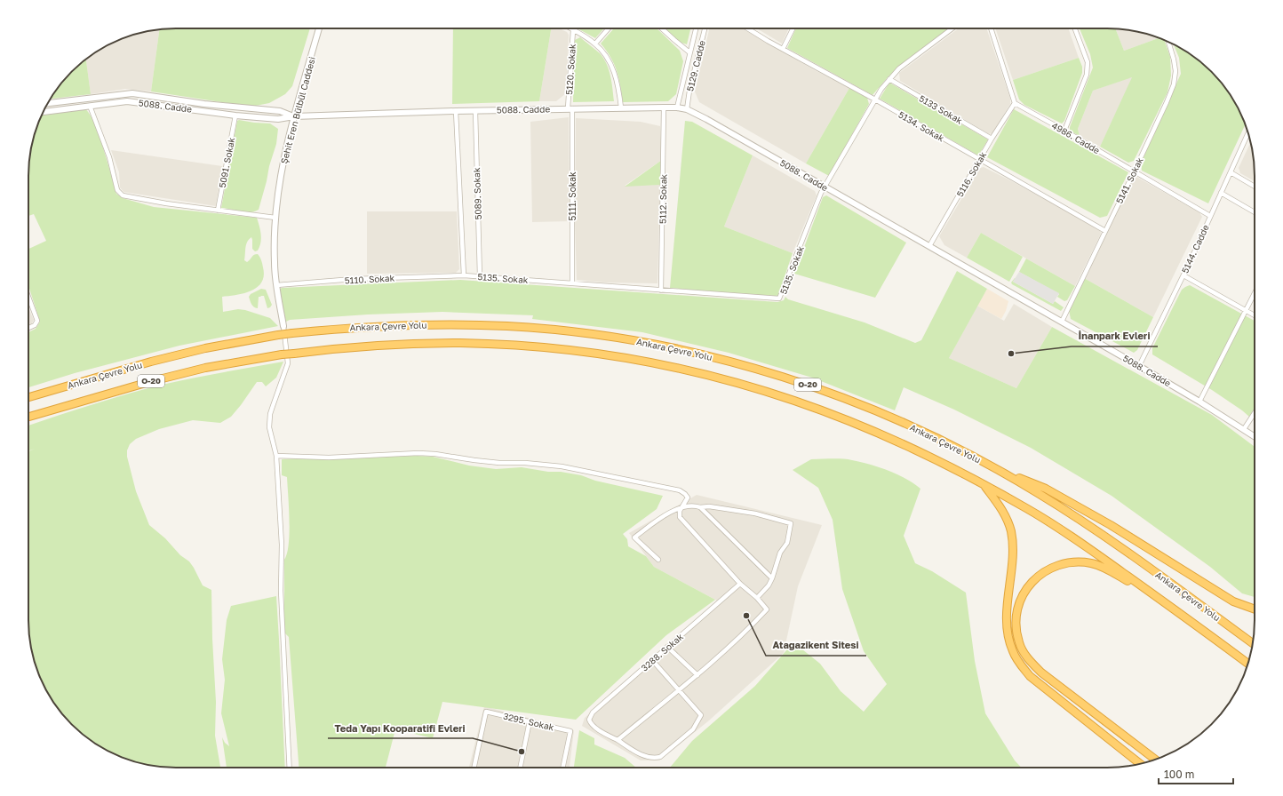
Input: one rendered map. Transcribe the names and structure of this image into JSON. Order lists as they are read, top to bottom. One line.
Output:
{"streets":{"highway":["Ankara Çevre Yolu","O-20"],"street":["5129. Cadde","5120. Sokak","5088. Cadde","5133 Sokak","Şehit Eren Bülbül Caddesi","5134. Sokak","4986. Cadde","5091. Sokak","5116. Sokak","5141. Sokak","5089. Sokak","5111. Sokak","5112. Sokak","5144. Cadde","5135. Sokak","5110. Sokak","3288. Sokak","3295. Sokak"]},"crossings":[["5129. Cadde","5088. Cadde"],["5120. Sokak","5088. Cadde"],["5120. Sokak","5111. Sokak"],["5088. Cadde","Şehit Eren Bülbül Caddesi"],["5088. Cadde","5091. Sokak"],["5088. Cadde","5116. Sokak"],["5088. Cadde","5141. Sokak"],["5088. Cadde","5089. Sokak"],["5088. Cadde","5111. Sokak"],["5088. Cadde","5112. Sokak"],["5088. Cadde","5144. Cadde"],["5088. Cadde","5135. Sokak"],["5133 Sokak","5116. Sokak"],["5133 Sokak","5135. Sokak"],["Şehit Eren Bülbül Caddesi","5110. Sokak"],["5134. Sokak","5116. Sokak"],["5134. Sokak","5141. Sokak"],["5134. Sokak","5135. Sokak"],["4986. Cadde","5116. Sokak"],["4986. Cadde","5141. Sokak"],["4986. Cadde","5144. Cadde"],["5089. Sokak","5135. Sokak"],["5089. Sokak","5110. Sokak"],["5111. Sokak","5135. Sokak"],["5112. Sokak","5135. Sokak"],["5135. Sokak","5110. Sokak"]],"places":["İnanpark Evleri","Atagazikent Sitesi","Teda Yapı Kooparatifi Evleri"],"scale_bar":"100 m"}
